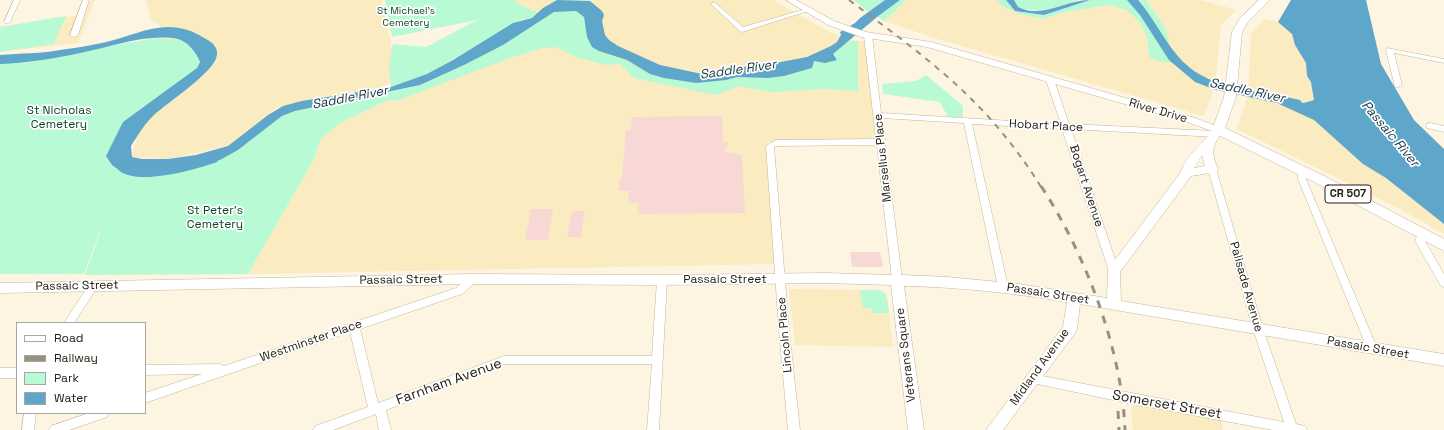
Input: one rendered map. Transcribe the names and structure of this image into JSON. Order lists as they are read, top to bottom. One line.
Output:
{"streets":{"main road":["River Drive","CR 507","Passaic Street","Palisade Avenue","Veterans Square","Midland Avenue"],"street":["Hobart Place","Marsellus Place","Bogart Avenue","Lincoln Place","Westminster Place","Farnham Avenue","Somerset Street"]},"crossings":[["River Drive","Hobart Place"],["River Drive","Marsellus Place"],["River Drive","Bogart Avenue"],["River Drive","Palisade Avenue"],["Hobart Place","Marsellus Place"],["Hobart Place","Bogart Avenue"],["Hobart Place","Palisade Avenue"],["Marsellus Place","Passaic Street"],["Marsellus Place","Lincoln Place"],["Marsellus Place","Veterans Square"],["Passaic Street","Palisade Avenue"],["Passaic Street","Lincoln Place"],["Passaic Street","Westminster Place"],["Passaic Street","Veterans Square"],["Passaic Street","Midland Avenue"],["Palisade Avenue","Somerset Street"],["Midland Avenue","Somerset Street"]],"water":["Saddle River","Passaic River"],"parks":["St Michael's Cemetery","St Nicholas Cemetery","St Peter's Cemetery"],"legend":["Road","Railway","Park","Water"]}
